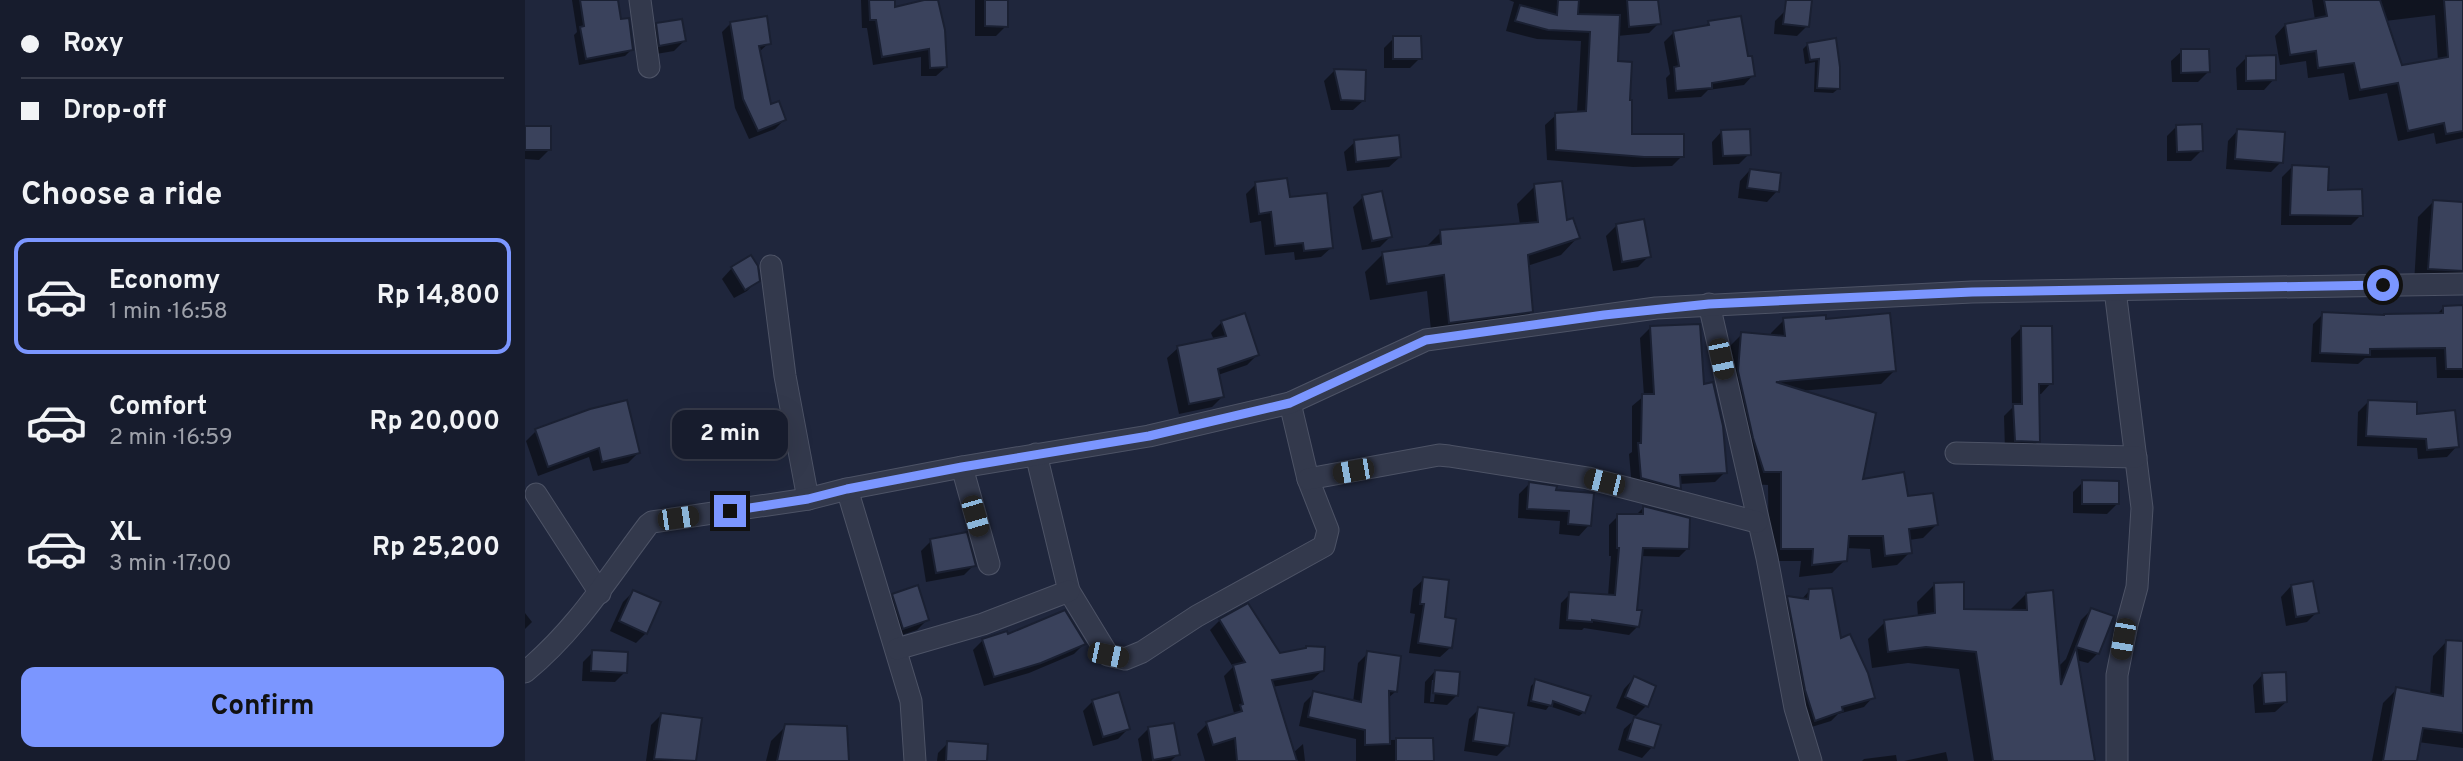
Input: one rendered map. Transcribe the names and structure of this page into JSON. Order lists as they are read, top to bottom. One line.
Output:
{"page":{"banner":["Roxy","Drop-off"],"heading":"Choose a ride","list":[{"name":"Economy","note":"1 min · 16:58","value":"Rp 14,800"},{"name":"Comfort","note":"2 min · 16:59","value":"Rp 20,000"},{"name":"XL","note":"3 min · 17:00","value":"Rp 25,200"}],"bubble":"2 min","buttons":"Confirm"}}
